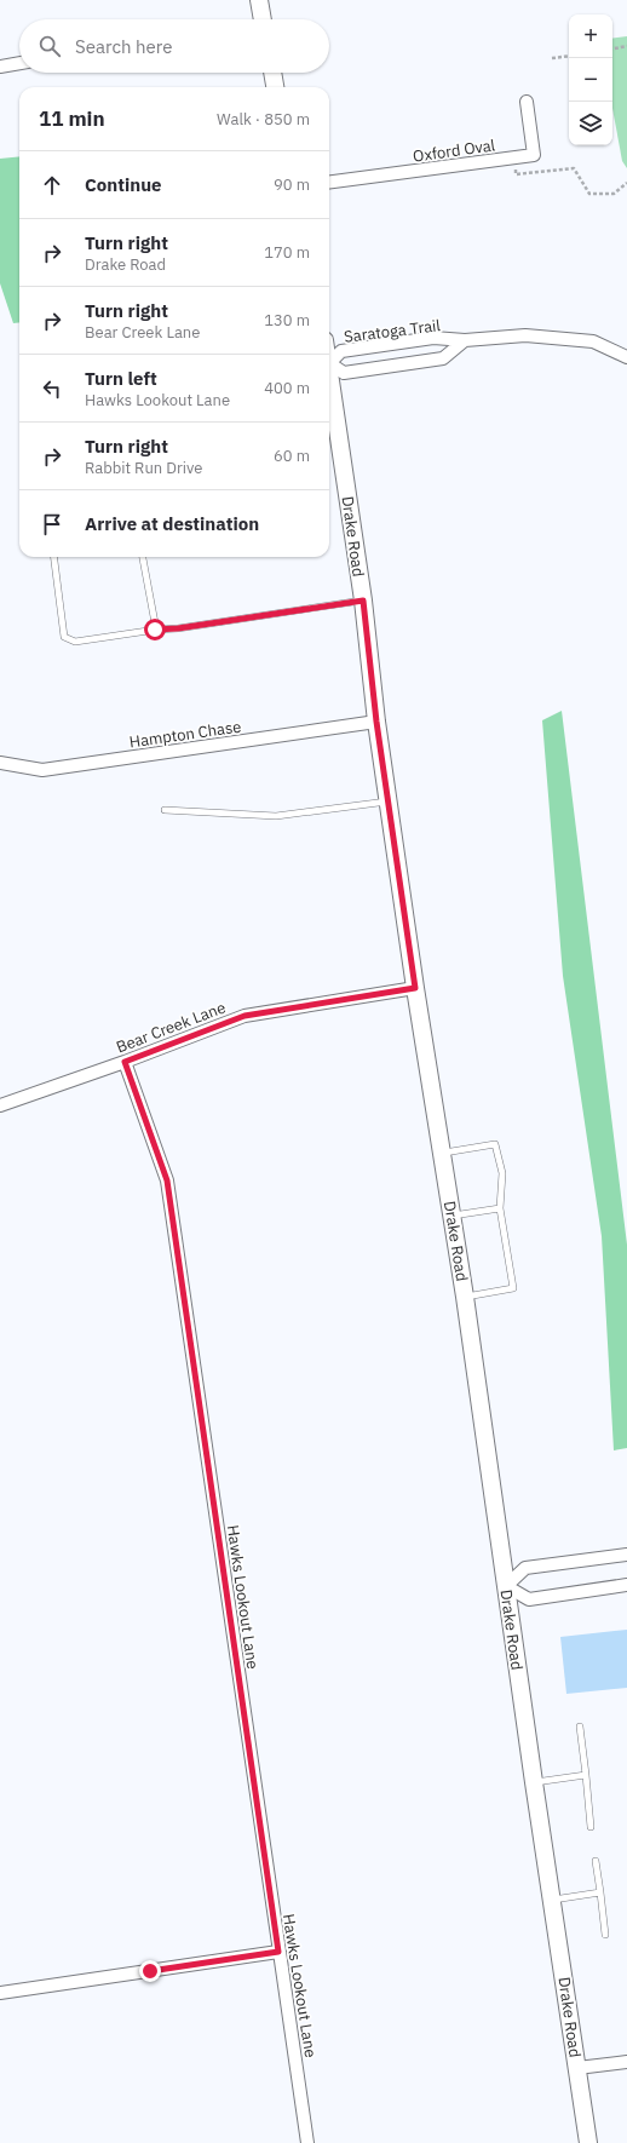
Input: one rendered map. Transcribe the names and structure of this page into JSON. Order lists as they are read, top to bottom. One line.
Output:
{"streets":{"street":["Oxford Oval","Saratoga Trail","Drake Road","Hampton Chase","Bear Creek Lane","Hawks Lookout Lane"]},"crossings":[["Saratoga Trail","Drake Road"],["Drake Road","Hampton Chase"],["Drake Road","Bear Creek Lane"],["Bear Creek Lane","Hawks Lookout Lane"]],"page":{"map_buttons":["+","−"],"search":"Search here","heading":["11 min","Walk · 850 m"],"list":[["Continue","90 m"],["Turn right","Drake Road","170 m"],["Turn right","Bear Creek Lane","130 m"],["Turn left","Hawks Lookout Lane","400 m"],["Turn right","Rabbit Run Drive","60 m"],"Arrive at destination"]}}
